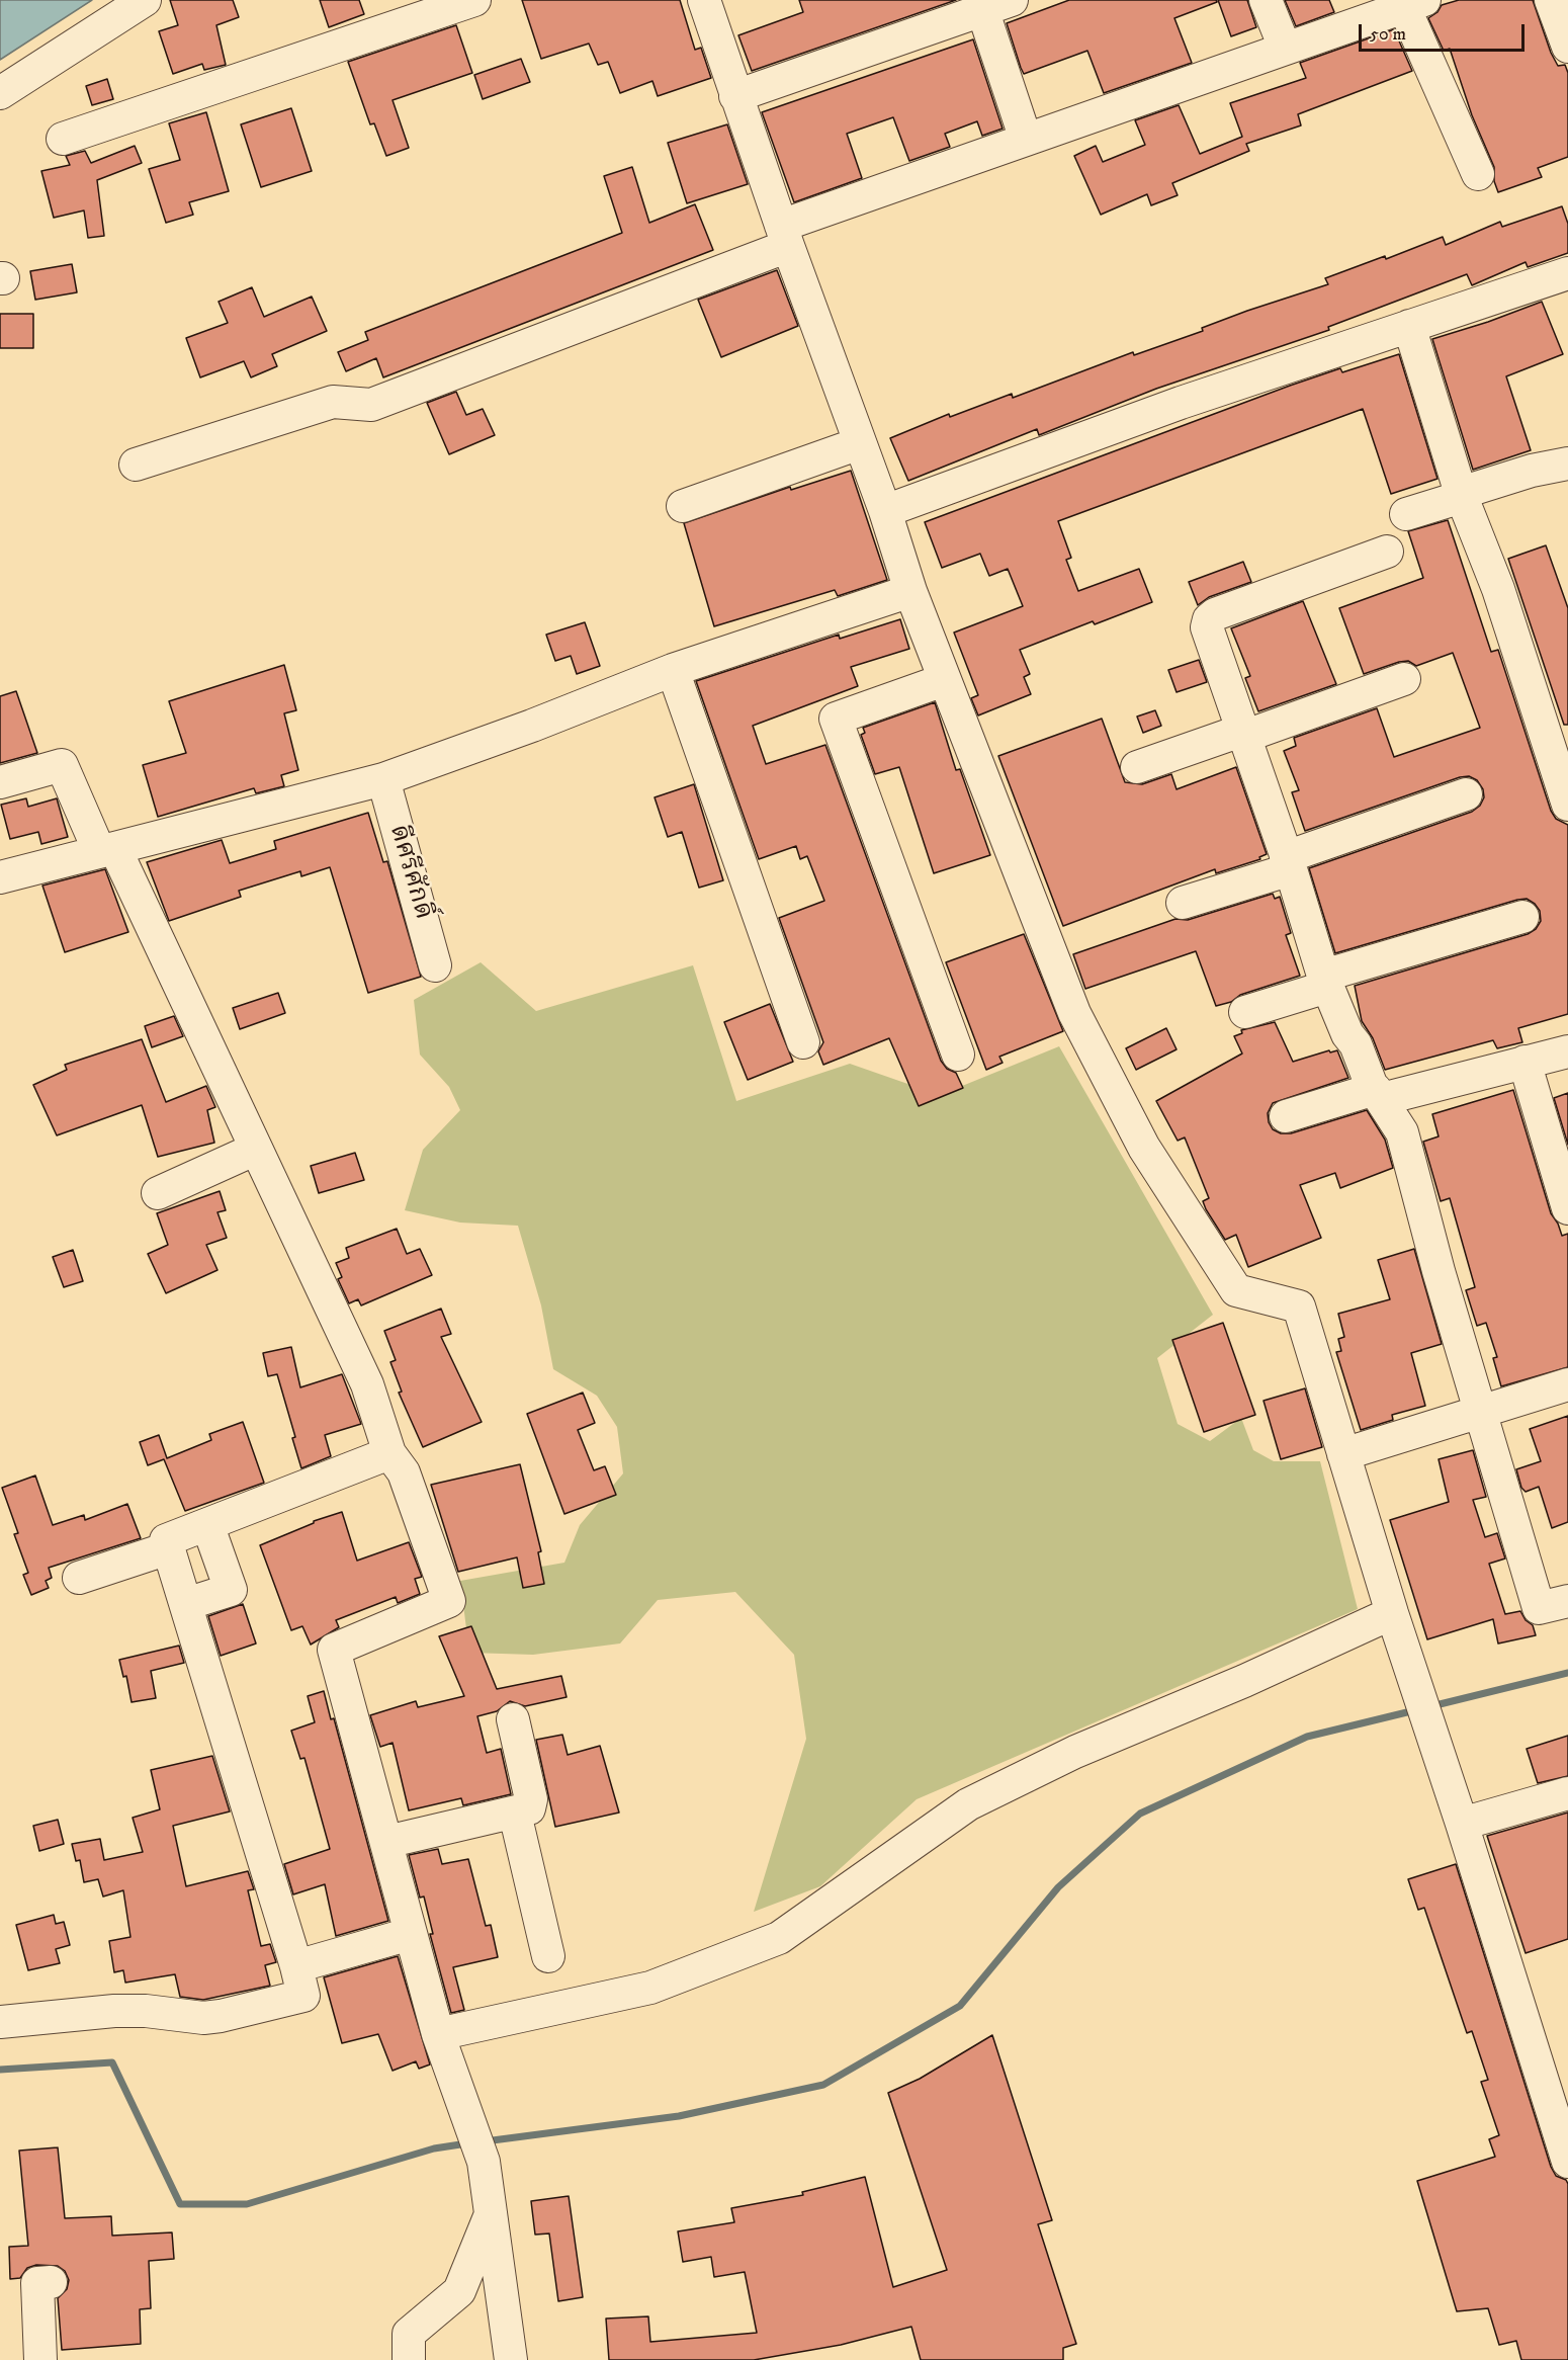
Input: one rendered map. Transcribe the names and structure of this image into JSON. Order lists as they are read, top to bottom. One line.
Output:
{"streets":{"street":["ดีศรีศักดิ์"]},"scale_bar":"50 m"}
